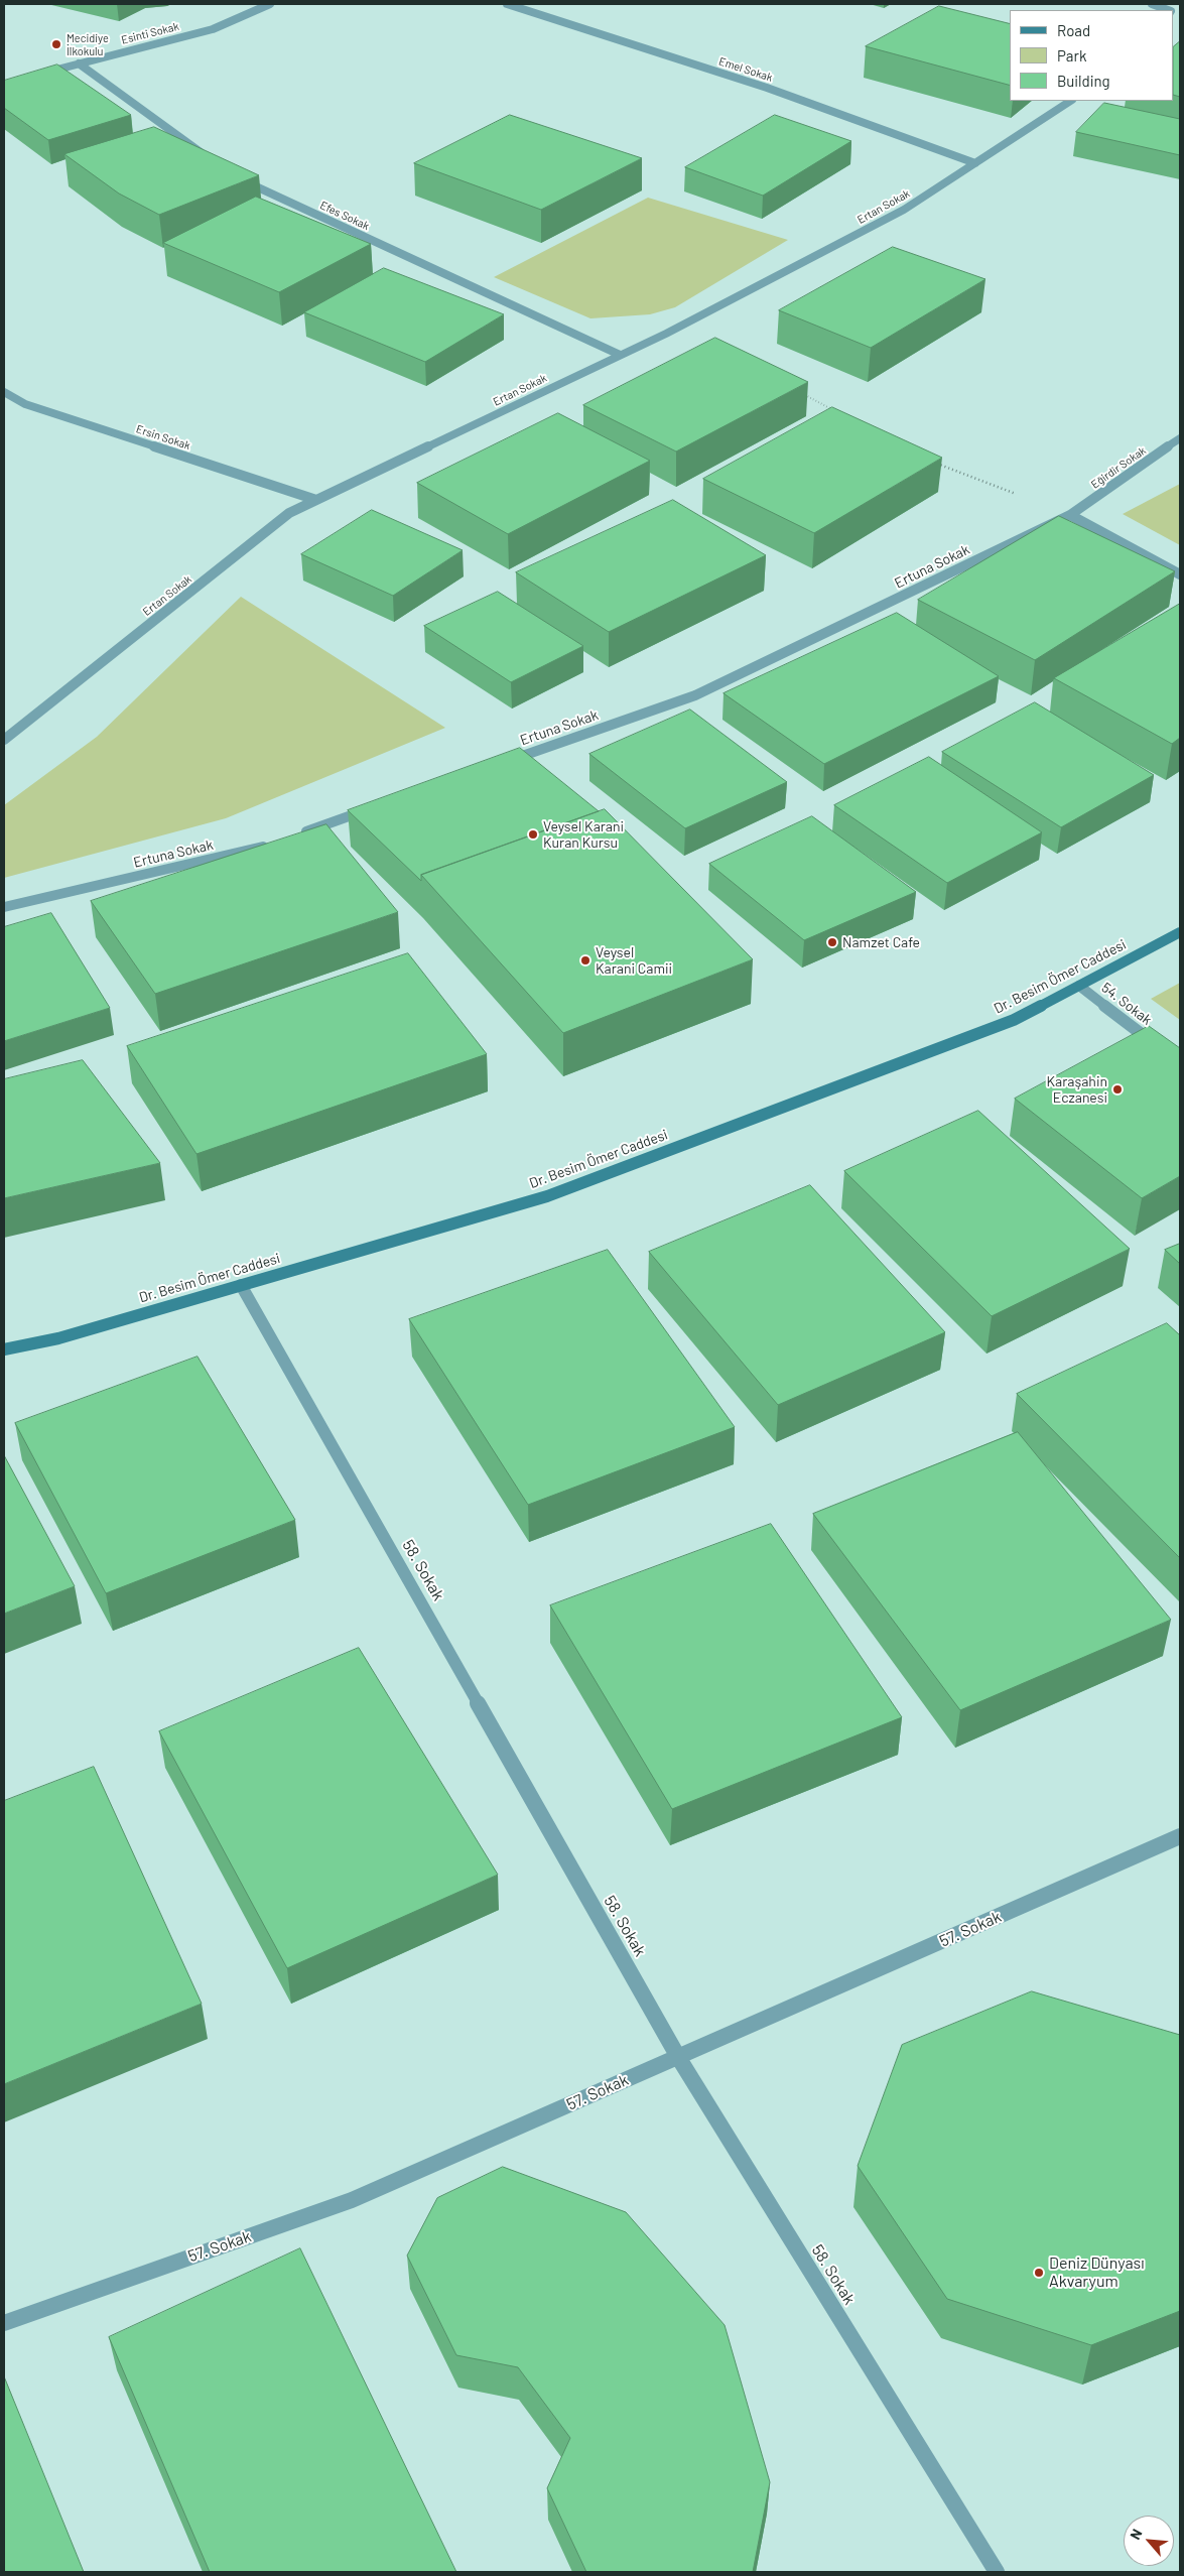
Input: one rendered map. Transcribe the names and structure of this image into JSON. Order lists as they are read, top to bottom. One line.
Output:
{"streets":{"main road":["Dr. Besim Ömer Caddesi"],"street":["Esinti Sokak","Emel Sokak","Ertan Sokak","Efes Sokak","Ersin Sokak","Eğirdir Sokak","Ertuna Sokak","54. Sokak","58. Sokak","57. Sokak"]},"crossings":[["Emel Sokak","Ertan Sokak"],["Ertan Sokak","Efes Sokak"],["Ertan Sokak","Ersin Sokak"],["Eğirdir Sokak","Ertuna Sokak"],["Dr. Besim Ömer Caddesi","54. Sokak"],["Dr. Besim Ömer Caddesi","58. Sokak"],["58. Sokak","57. Sokak"]],"places":["Mecidiye İlkokulu","Veysel Karani Kuran Kursu","Namzet Cafe","Veysel Karani Camii","Karaşahin Eczanesi","Deniz Dünyası Akvaryum"],"legend":["Road","Park","Building"],"north":"top left"}
